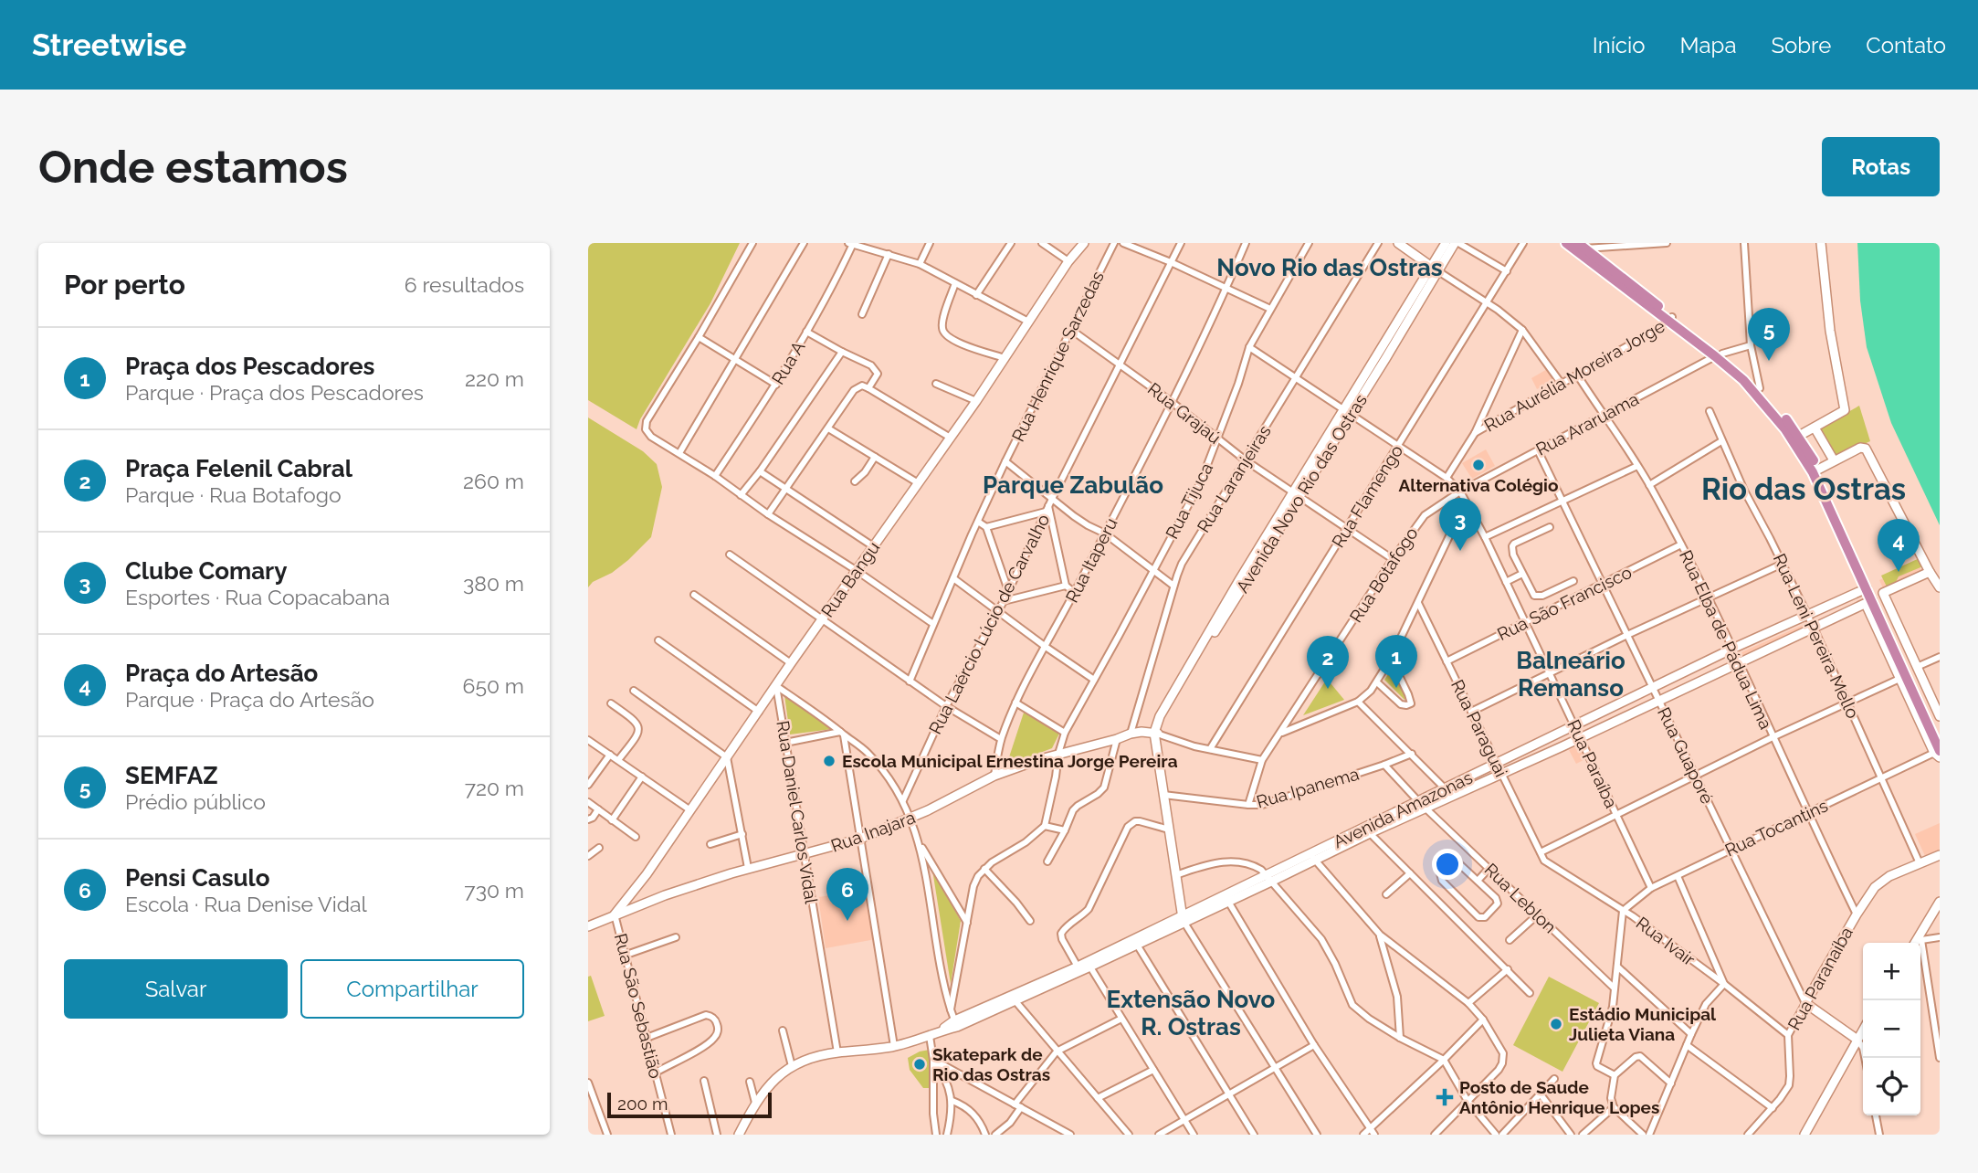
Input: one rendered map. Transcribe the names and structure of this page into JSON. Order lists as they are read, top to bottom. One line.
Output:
{"streets":{"street":["Rua Henrique Sarzedas","Rua A","Rua Aurélia Moreira Jorge","Rua Grajaú","Rua Araruama","Rua Laranjeiras","Avenida Novo Rio das Ostras","Rua Flamengo","Rua Tijuca","Rua Itaperu","Rua Botafogo","Rua Bangu","Rua São Francisco","Rua Laércio Lúcio de Carvalho","Rua Leni Pereira Mello","Rua Elba de Pádua Lima","Rua Paraguai","Rua Guaporé","Rua Paraíba","Rua Ipanema","Avenida Amazonas","Rua Daniel Carlos Vidal","Rua Tocantins","Rua Inajara","Rua Leblon","Rua Ivair","Rua Paranaíba","Rua São Sebastião"]},"crossings":[["Rua Henrique Sarzedas","Rua Grajaú"],["Rua Aurélia Moreira Jorge","Rua Elba de Pádua Lima"],["Rua Grajaú","Rua Laranjeiras"],["Rua Grajaú","Avenida Novo Rio das Ostras"],["Rua Grajaú","Rua Flamengo"],["Rua Grajaú","Rua Tijuca"],["Rua Grajaú","Rua Itaperu"],["Rua Grajaú","Rua Botafogo"],["Rua Grajaú","Rua Laércio Lúcio de Carvalho"],["Rua Araruama","Rua Botafogo"],["Rua Araruama","Rua Elba de Pádua Lima"],["Rua Araruama","Rua Guaporé"],["Rua Araruama","Rua Paraíba"],["Rua Laranjeiras","Rua Paraíba"],["Rua Laranjeiras","Rua Inajara"],["Avenida Novo Rio das Ostras","Rua Paraíba"],["Avenida Novo Rio das Ostras","Rua Ipanema"],["Avenida Novo Rio das Ostras","Avenida Amazonas"],["Avenida Novo Rio das Ostras","Rua Inajara"],["Rua Flamengo","Rua Paraíba"],["Rua Tijuca","Rua Paraíba"],["Rua Tijuca","Rua Inajara"],["Rua Itaperu","Rua Inajara"],["Rua Botafogo","Rua Paraíba"],["Rua Botafogo","Rua Ipanema"],["Rua Bangu","Rua Daniel Carlos Vidal"],["Rua Bangu","Rua Inajara"],["Rua Bangu","Rua São Sebastião"],["Rua São Francisco","Rua Elba de Pádua Lima"],["Rua São Francisco","Rua Paraguai"],["Rua São Francisco","Rua Guaporé"],["Rua São Francisco","Rua Paraíba"],["Rua Leni Pereira Mello","Avenida Amazonas"],["Rua Leni Pereira Mello","Rua Tocantins"],["Rua Leni Pereira Mello","Rua Paranaíba"],["Rua Elba de Pádua Lima","Avenida Amazonas"],["Rua Elba de Pádua Lima","Rua Tocantins"],["Rua Elba de Pádua Lima","Rua Paranaíba"],["Rua Paraguai","Avenida Amazonas"],["Rua Paraguai","Rua Ivair"],["Rua Guaporé","Avenida Amazonas"],["Rua Guaporé","Rua Tocantins"],["Rua Guaporé","Rua Paranaíba"],["Rua Paraíba","Avenida Amazonas"],["Rua Paraíba","Rua Tocantins"],["Avenida Amazonas","Rua Daniel Carlos Vidal"],["Avenida Amazonas","Rua Leblon"],["Rua Daniel Carlos Vidal","Rua Inajara"],["Rua Tocantins","Rua Ivair"],["Rua Inajara","Rua São Sebastião"],["Rua Ivair","Rua Paranaíba"]],"districts":["Novo Rio das Ostras","Parque Zabulão","Rio das Ostras","Balneário Remanso","Extensão Novo R. Ostras"],"places":{"other":["Alternativa Colégio","Escola Municipal Ernestina Jorge Pereira","Estádio Municipal Julieta Viana","Skatepark de Rio das Ostras"],"health":["Posto de Saude Antônio Henrique Lopes"]},"scale_bar":"200 m","page":{"header":"Streetwise","nav":["Início","Mapa","Sobre","Contato"],"buttons":["Rotas",["Salvar","Compartilhar"]],"title":"Onde estamos","heading":["Por perto","6 resultados"],"pins":["5","3","4","1","2","6"],"list":[{"mark":"1","name":"Praça dos Pescadores","note":"Parque · Praça dos Pescadores","value":"220 m"},{"mark":"2","name":"Praça Felenil Cabral","note":"Parque · Rua Botafogo","value":"260 m"},{"mark":"3","name":"Clube Comary","note":"Esportes · Rua Copacabana","value":"380 m"},{"mark":"4","name":"Praça do Artesão","note":"Parque · Praça do Artesão","value":"650 m"},{"mark":"5","name":"SEMFAZ","note":"Prédio público","value":"720 m"},{"mark":"6","name":"Pensi Casulo","note":"Escola · Rua Denise Vidal","value":"730 m"}],"map_buttons":["+","−"],"scale":"200 m"}}
